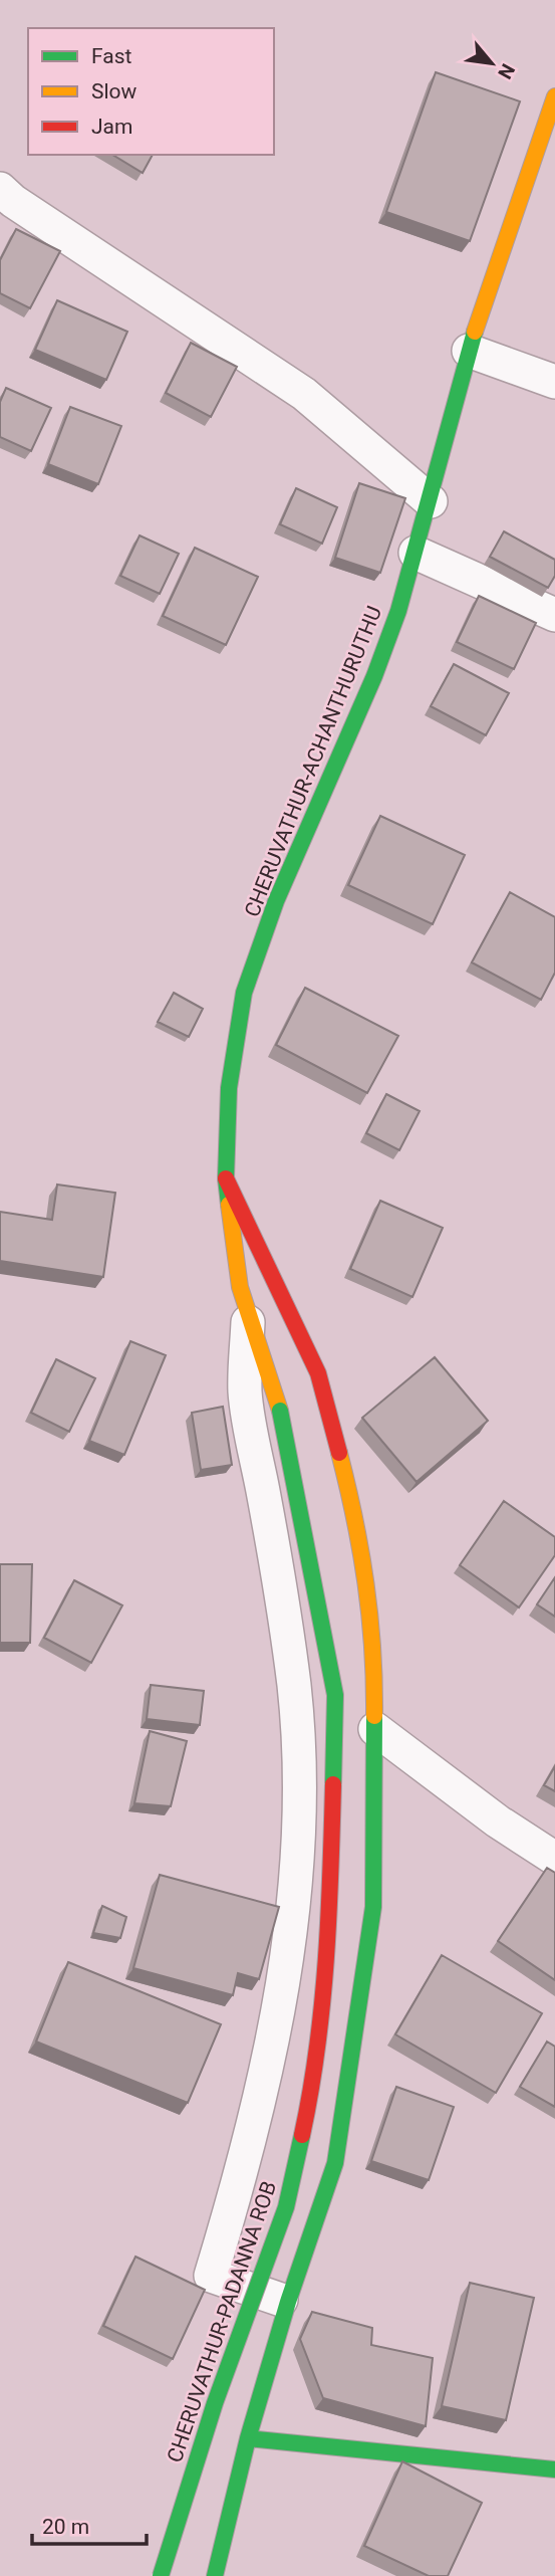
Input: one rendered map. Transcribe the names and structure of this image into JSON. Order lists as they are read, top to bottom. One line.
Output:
{"streets":{"main road":["CHERUVATHUR-ACHANTHURUTHU","CHERUVATHUR-PADANNA ROB"]},"crossings":[["CHERUVATHUR-ACHANTHURUTHU","CHERUVATHUR-PADANNA ROB"]],"legend":["Fast","Slow","Jam"],"scale_bar":"20 m","north":"bottom right"}
